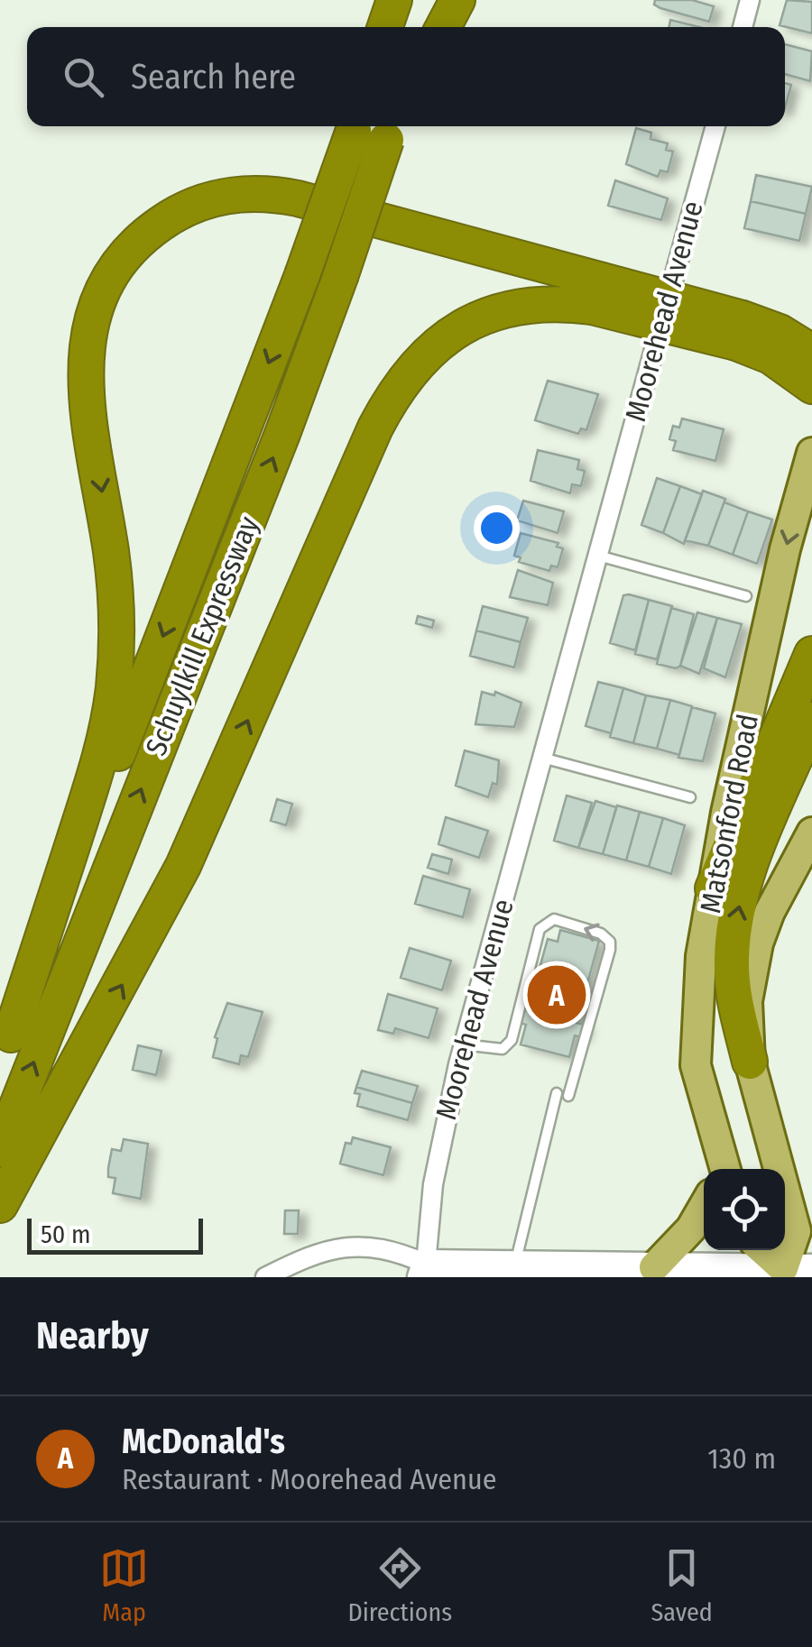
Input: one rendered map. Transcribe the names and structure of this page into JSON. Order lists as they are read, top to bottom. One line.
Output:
{"streets":{"highway":["Schuylkill Expressway"],"main road":["Matsonford Road"],"street":["Moorehead Avenue"]},"one_way":["Matsonford Road"],"scale_bar":"50 m","page":{"search":"Search here","pins":"A","scale":"50 m","heading":"Nearby","list":[{"mark":"A","name":"McDonald's","note":"Restaurant · Moorehead Avenue","value":"130 m"}],"nav":["Map","Directions","Saved"]}}
